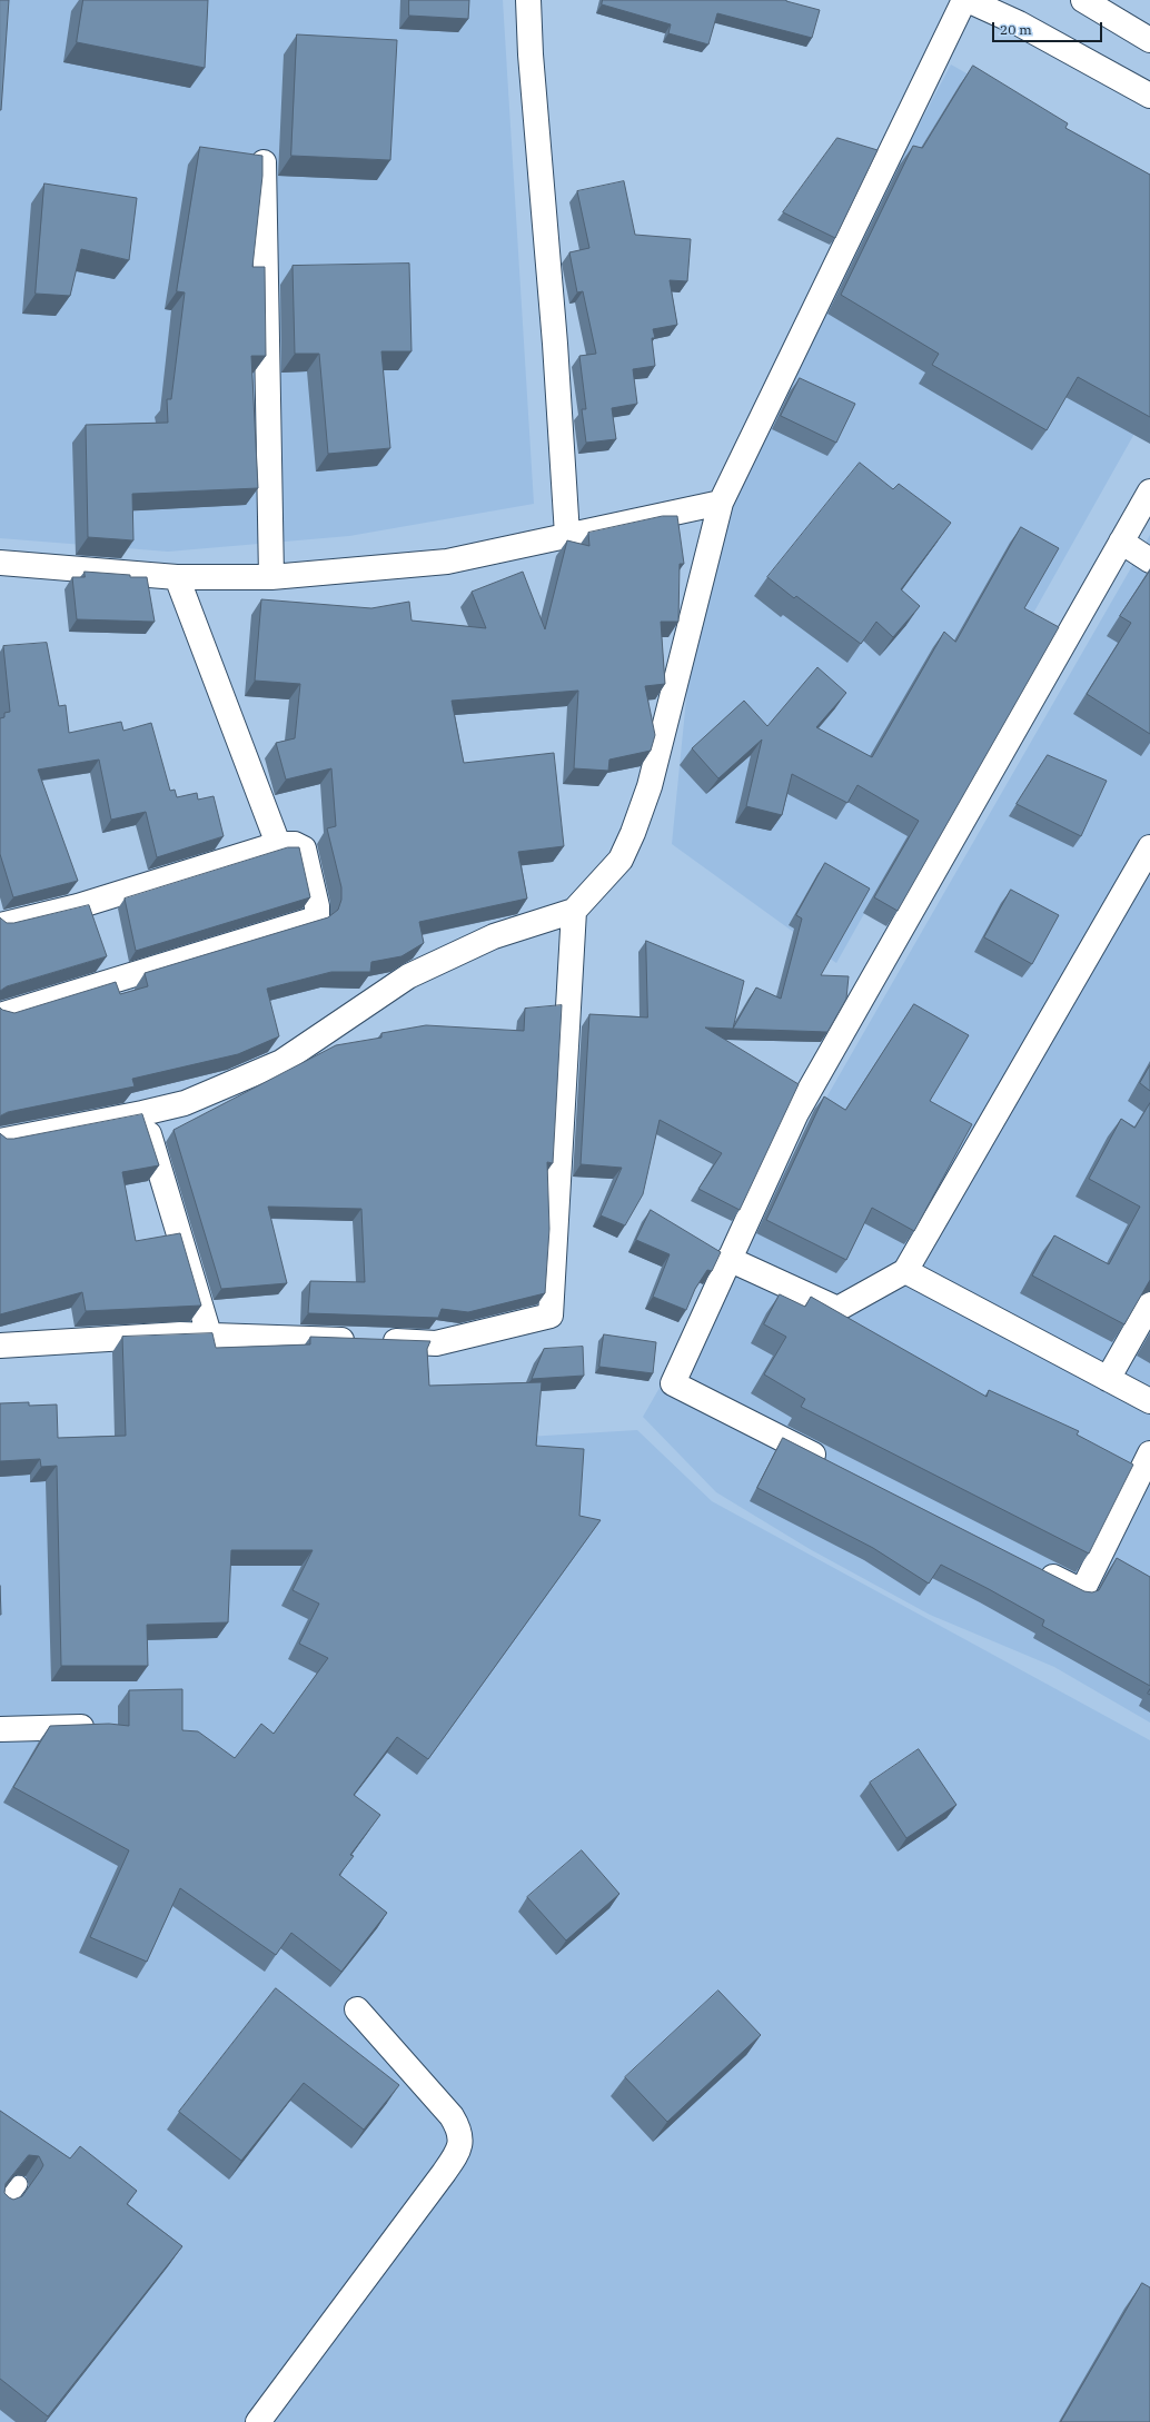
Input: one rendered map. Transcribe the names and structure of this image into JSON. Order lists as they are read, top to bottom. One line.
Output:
{"scale_bar":"20 m"}
